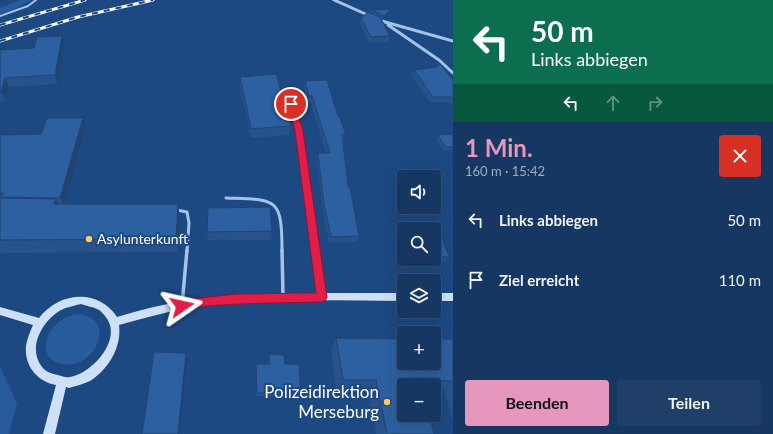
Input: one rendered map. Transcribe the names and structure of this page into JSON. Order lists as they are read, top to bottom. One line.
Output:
{"places":["Asylunterkunft","Polizeidirektion Merseburg"],"page":{"turn":["50 m","Links abbiegen"],"heading":["1 Min.","160 m · 15:42"],"map_buttons":["+","−"],"list":[{"name":"Links abbiegen","value":"50 m"},{"name":"Ziel erreicht","value":"110 m"}],"buttons":["Beenden","Teilen"]}}
